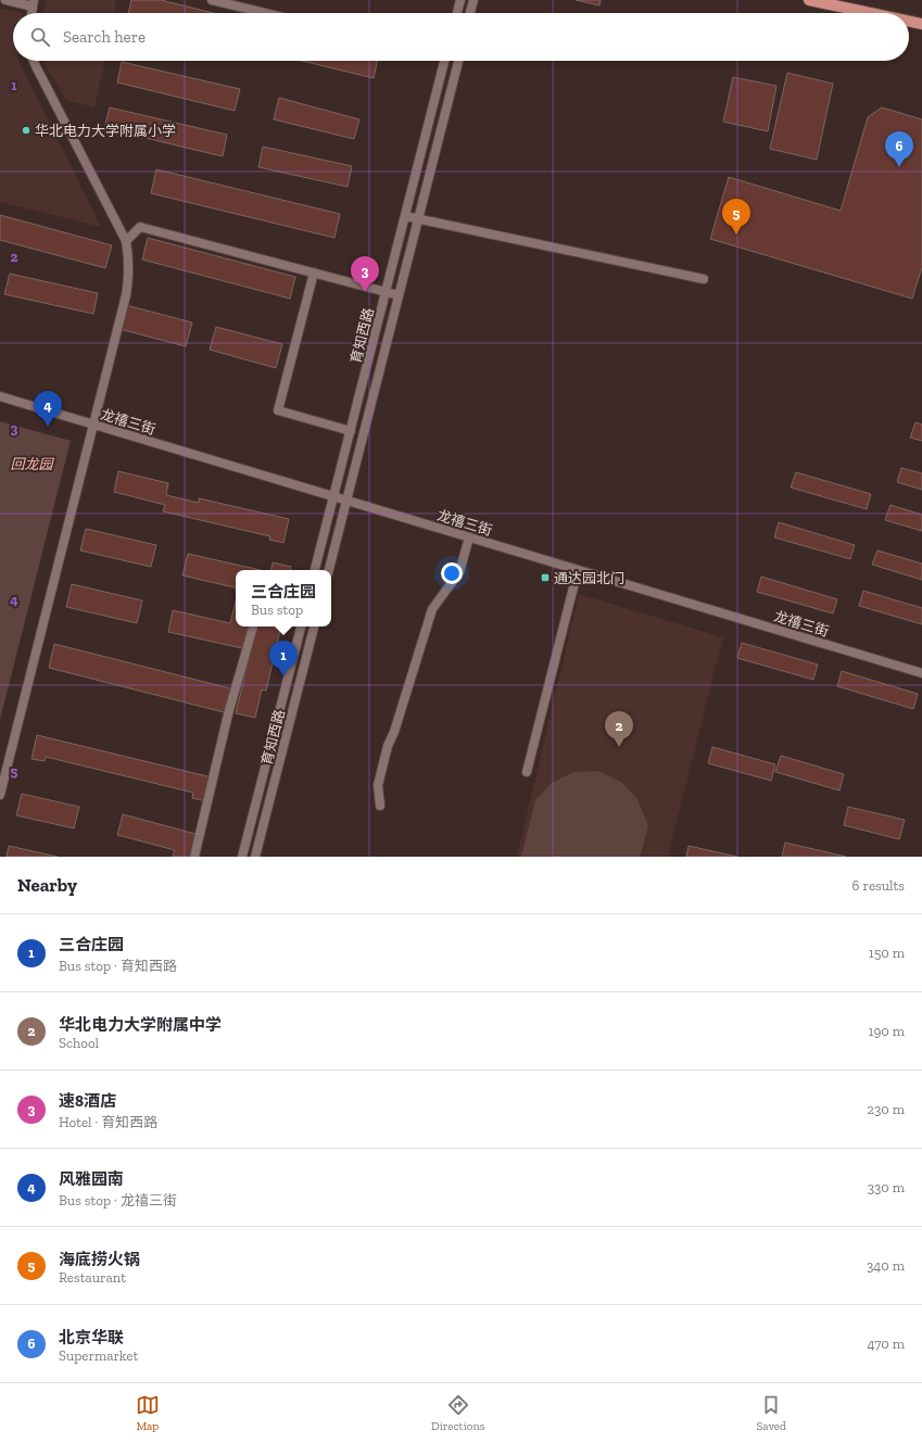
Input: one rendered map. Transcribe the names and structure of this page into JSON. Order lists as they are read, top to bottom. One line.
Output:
{"streets":{"street":["育知西路","龙禧三街"]},"crossings":[["育知西路","龙禧三街"]],"parks":["回龙园"],"places":{"other":["华北电力大学附属小学"],"transit":["通达园北门"]},"page":{"search":"Search here","pins":["6","5","3","4","1","2"],"popup":["三合庄园","Bus stop"],"heading":["Nearby","6 results"],"list":[{"mark":"1","name":"三合庄园","note":"Bus stop · 育知西路","value":"150 m"},{"mark":"2","name":"华北电力大学附属中学","note":"School","value":"190 m"},{"mark":"3","name":"速8酒店","note":"Hotel · 育知西路","value":"230 m"},{"mark":"4","name":"风雅园南","note":"Bus stop · 龙禧三街","value":"330 m"},{"mark":"5","name":"海底捞火锅","note":"Restaurant","value":"340 m"},{"mark":"6","name":"北京华联","note":"Supermarket","value":"470 m"}],"nav":["Map","Directions","Saved"]},"grid":{"rows":["1","2","3","4","5"]}}
